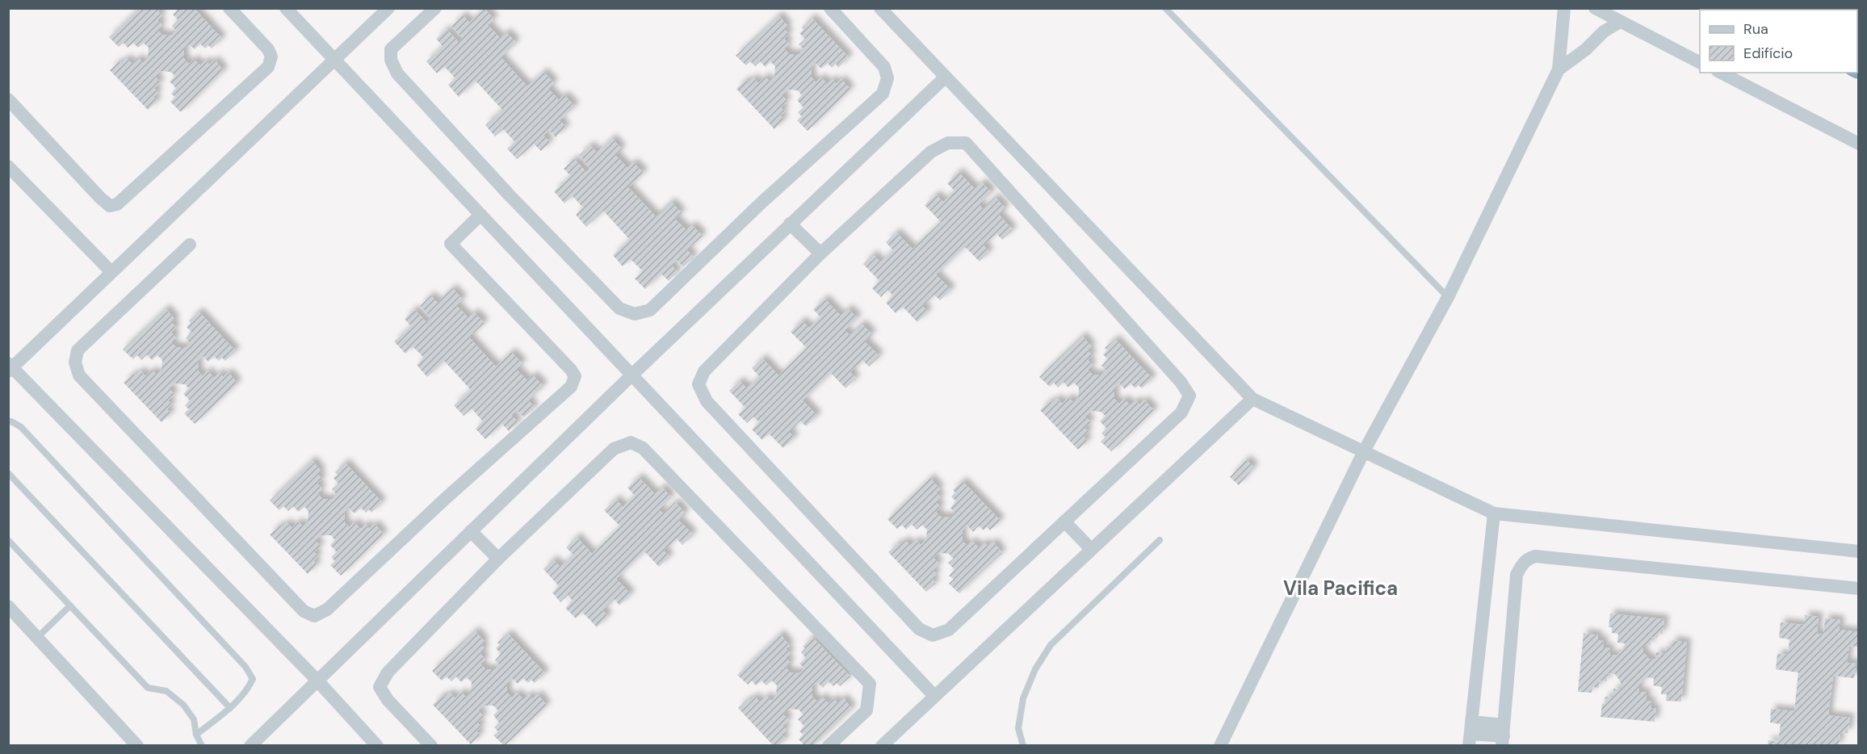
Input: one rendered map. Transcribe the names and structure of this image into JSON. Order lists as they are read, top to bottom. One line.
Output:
{"districts":["Vila Pacifica"],"legend":["Rua","Edifício"]}
